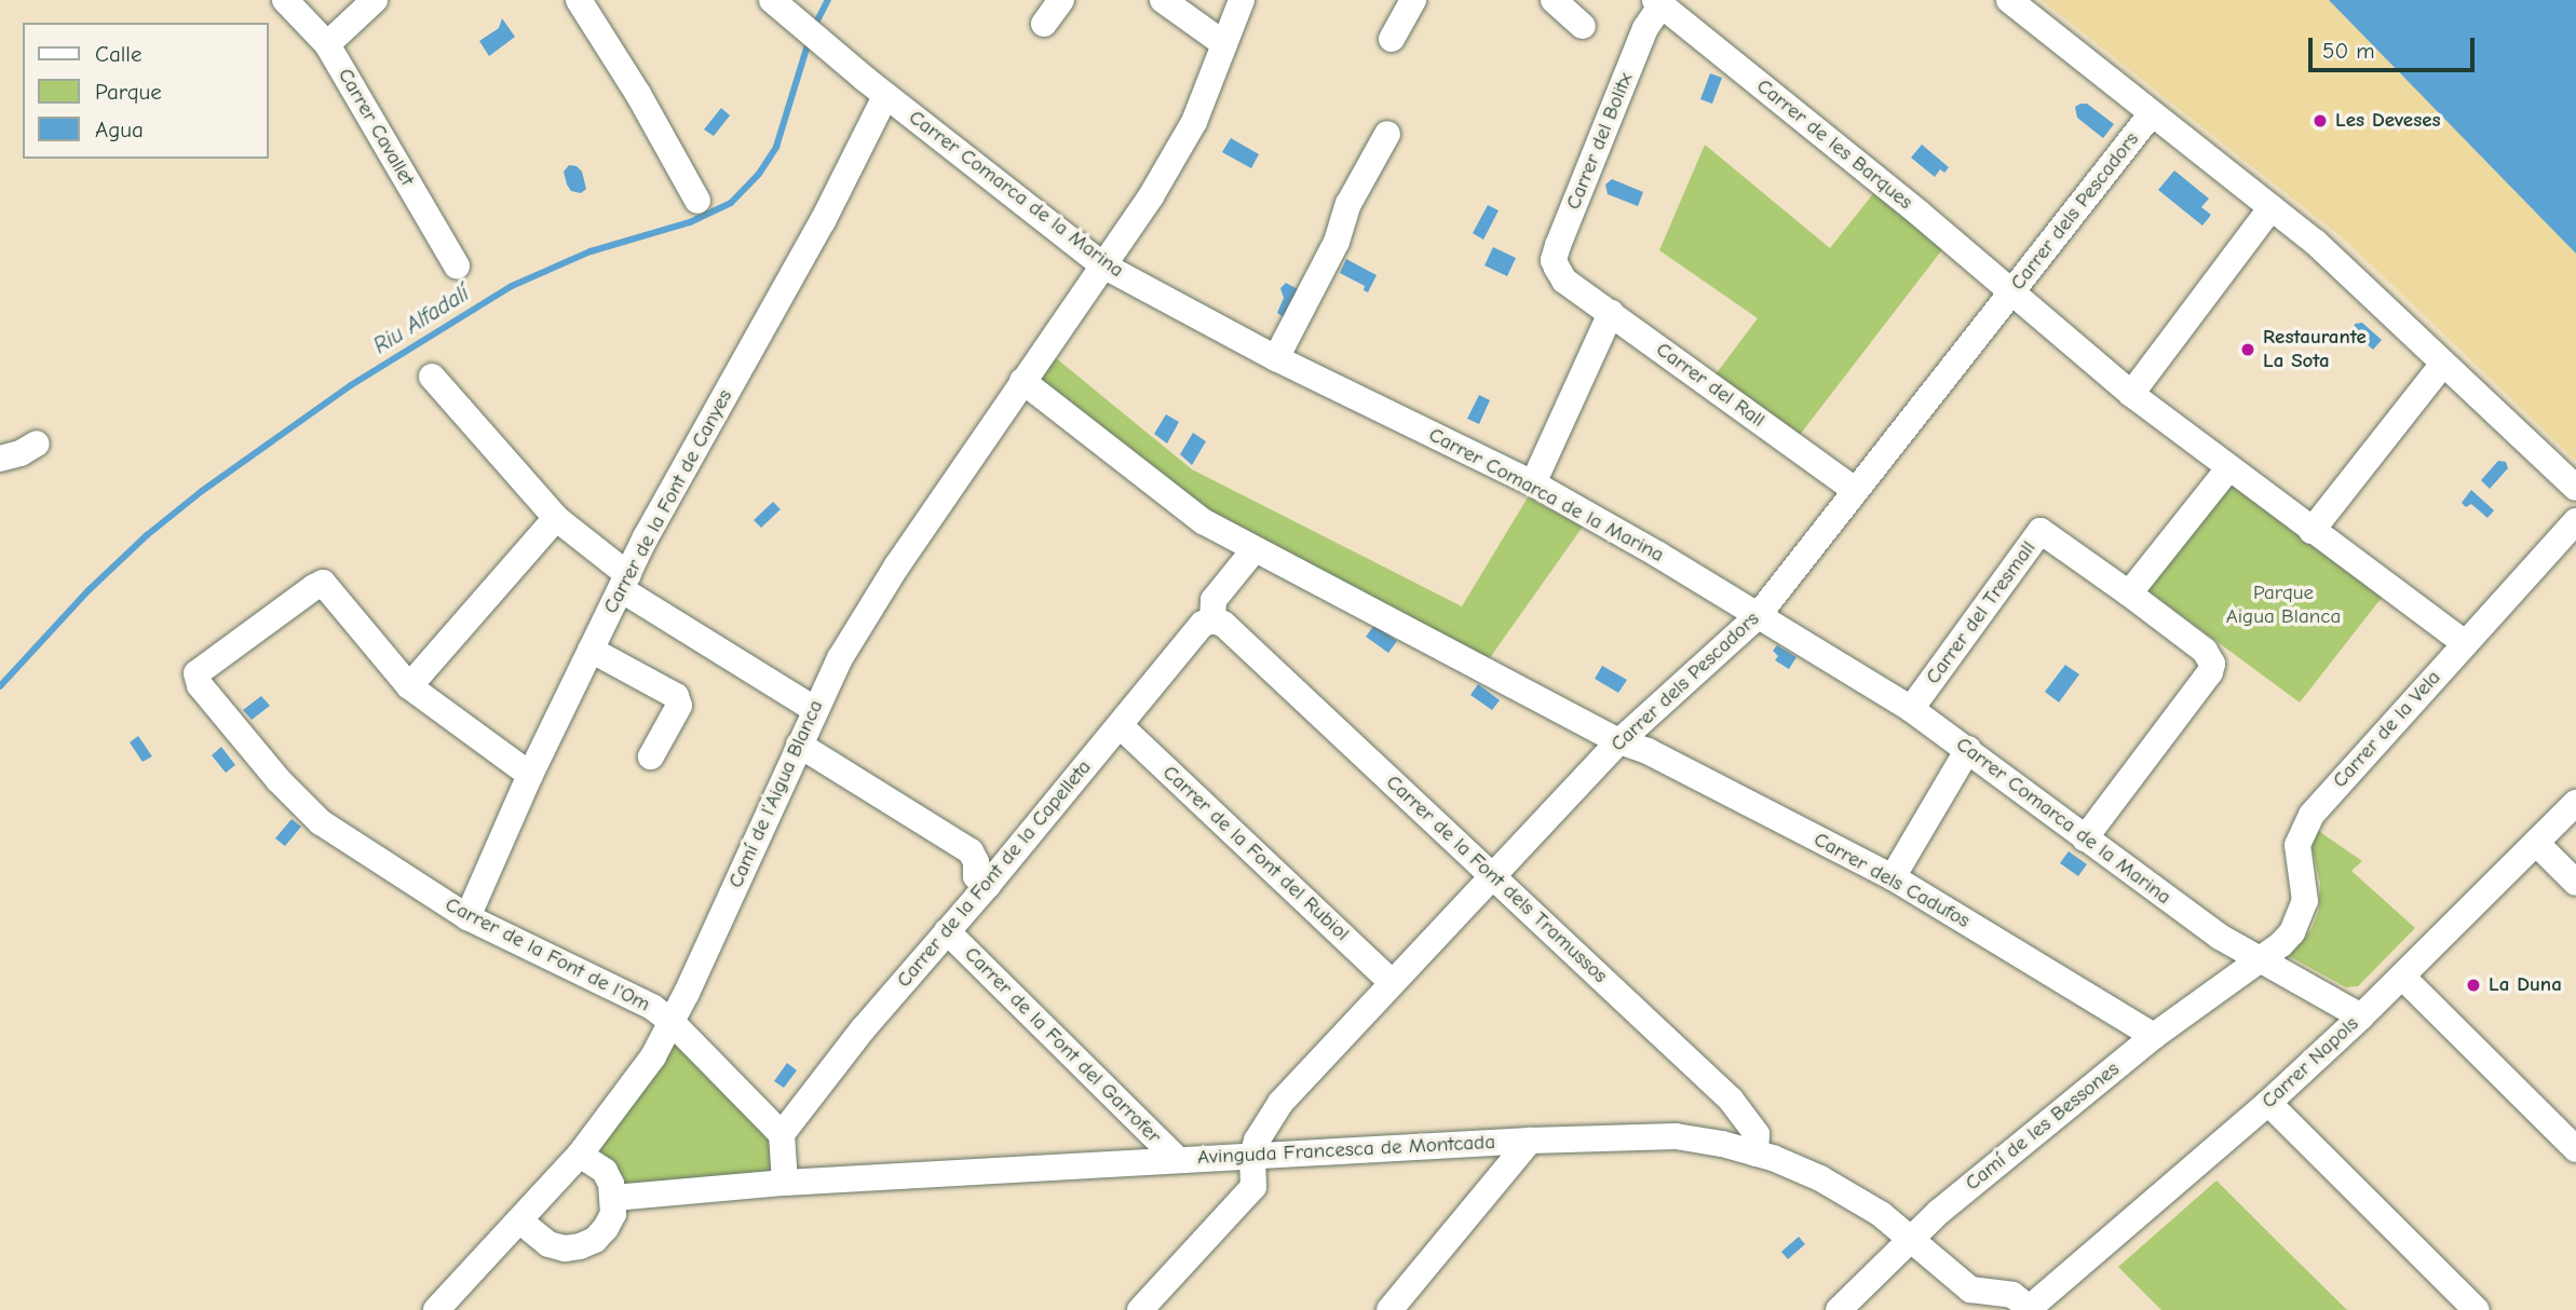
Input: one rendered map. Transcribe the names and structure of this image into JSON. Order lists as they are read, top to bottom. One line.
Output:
{"streets":{"street":["Carrer Cavallet","Carrer del Bolitx","Carrer de les Barques","Carrer Comarca de la Marina","Carrer dels Pescadors","Carrer del Rall","Carrer de la Font de Canyes","Carrer del Tresmall","Carrer de la Vela","Camí de l’Aigua Blanca","Carrer de la Font del Rubiol","Carrer de la Font de la Capelleta","Carrer de la Font dels Tramussos","Carrer dels Cadufos","Carrer de la Font de l'Om","Carrer de la Font del Garrofer","Carrer Napols","Camí de les Bessones","Avinguda Francesca de Montcada"]},"crossings":[["Carrer del Bolitx","Carrer de les Barques"],["Carrer del Bolitx","Carrer del Rall"],["Carrer de les Barques","Carrer dels Pescadors"],["Carrer de les Barques","Carrer de la Vela"],["Carrer Comarca de la Marina","Carrer dels Pescadors"],["Carrer Comarca de la Marina","Carrer de la Font de Canyes"],["Carrer Comarca de la Marina","Carrer del Tresmall"],["Carrer Comarca de la Marina","Carrer de la Vela"],["Carrer Comarca de la Marina","Camí de l’Aigua Blanca"],["Carrer Comarca de la Marina","Carrer Napols"],["Carrer Comarca de la Marina","Camí de les Bessones"],["Carrer dels Pescadors","Carrer del Rall"],["Carrer dels Pescadors","Carrer de la Font del Rubiol"],["Carrer dels Pescadors","Carrer de la Font dels Tramussos"],["Carrer dels Pescadors","Carrer dels Cadufos"],["Carrer dels Pescadors","Avinguda Francesca de Montcada"],["Carrer de la Font de Canyes","Carrer de la Font de l'Om"],["Carrer de la Vela","Camí de les Bessones"],["Camí de l’Aigua Blanca","Carrer dels Cadufos"],["Camí de l’Aigua Blanca","Carrer de la Font de l'Om"],["Carrer de la Font del Rubiol","Carrer de la Font de la Capelleta"],["Carrer de la Font de la Capelleta","Carrer de la Font dels Tramussos"],["Carrer de la Font de la Capelleta","Carrer de la Font de l'Om"],["Carrer de la Font de la Capelleta","Carrer de la Font del Garrofer"],["Carrer de la Font dels Tramussos","Avinguda Francesca de Montcada"],["Carrer dels Cadufos","Camí de les Bessones"],["Carrer de la Font del Garrofer","Avinguda Francesca de Montcada"],["Carrer Napols","Avinguda Francesca de Montcada"],["Camí de les Bessones","Avinguda Francesca de Montcada"]],"water":["Riu Alfadalí"],"parks":["Parque Aigua Blanca"],"places":["Les Deveses","Restaurante La Sota","La Duna"],"legend":["Calle","Parque","Agua"],"scale_bar":"50 m"}
